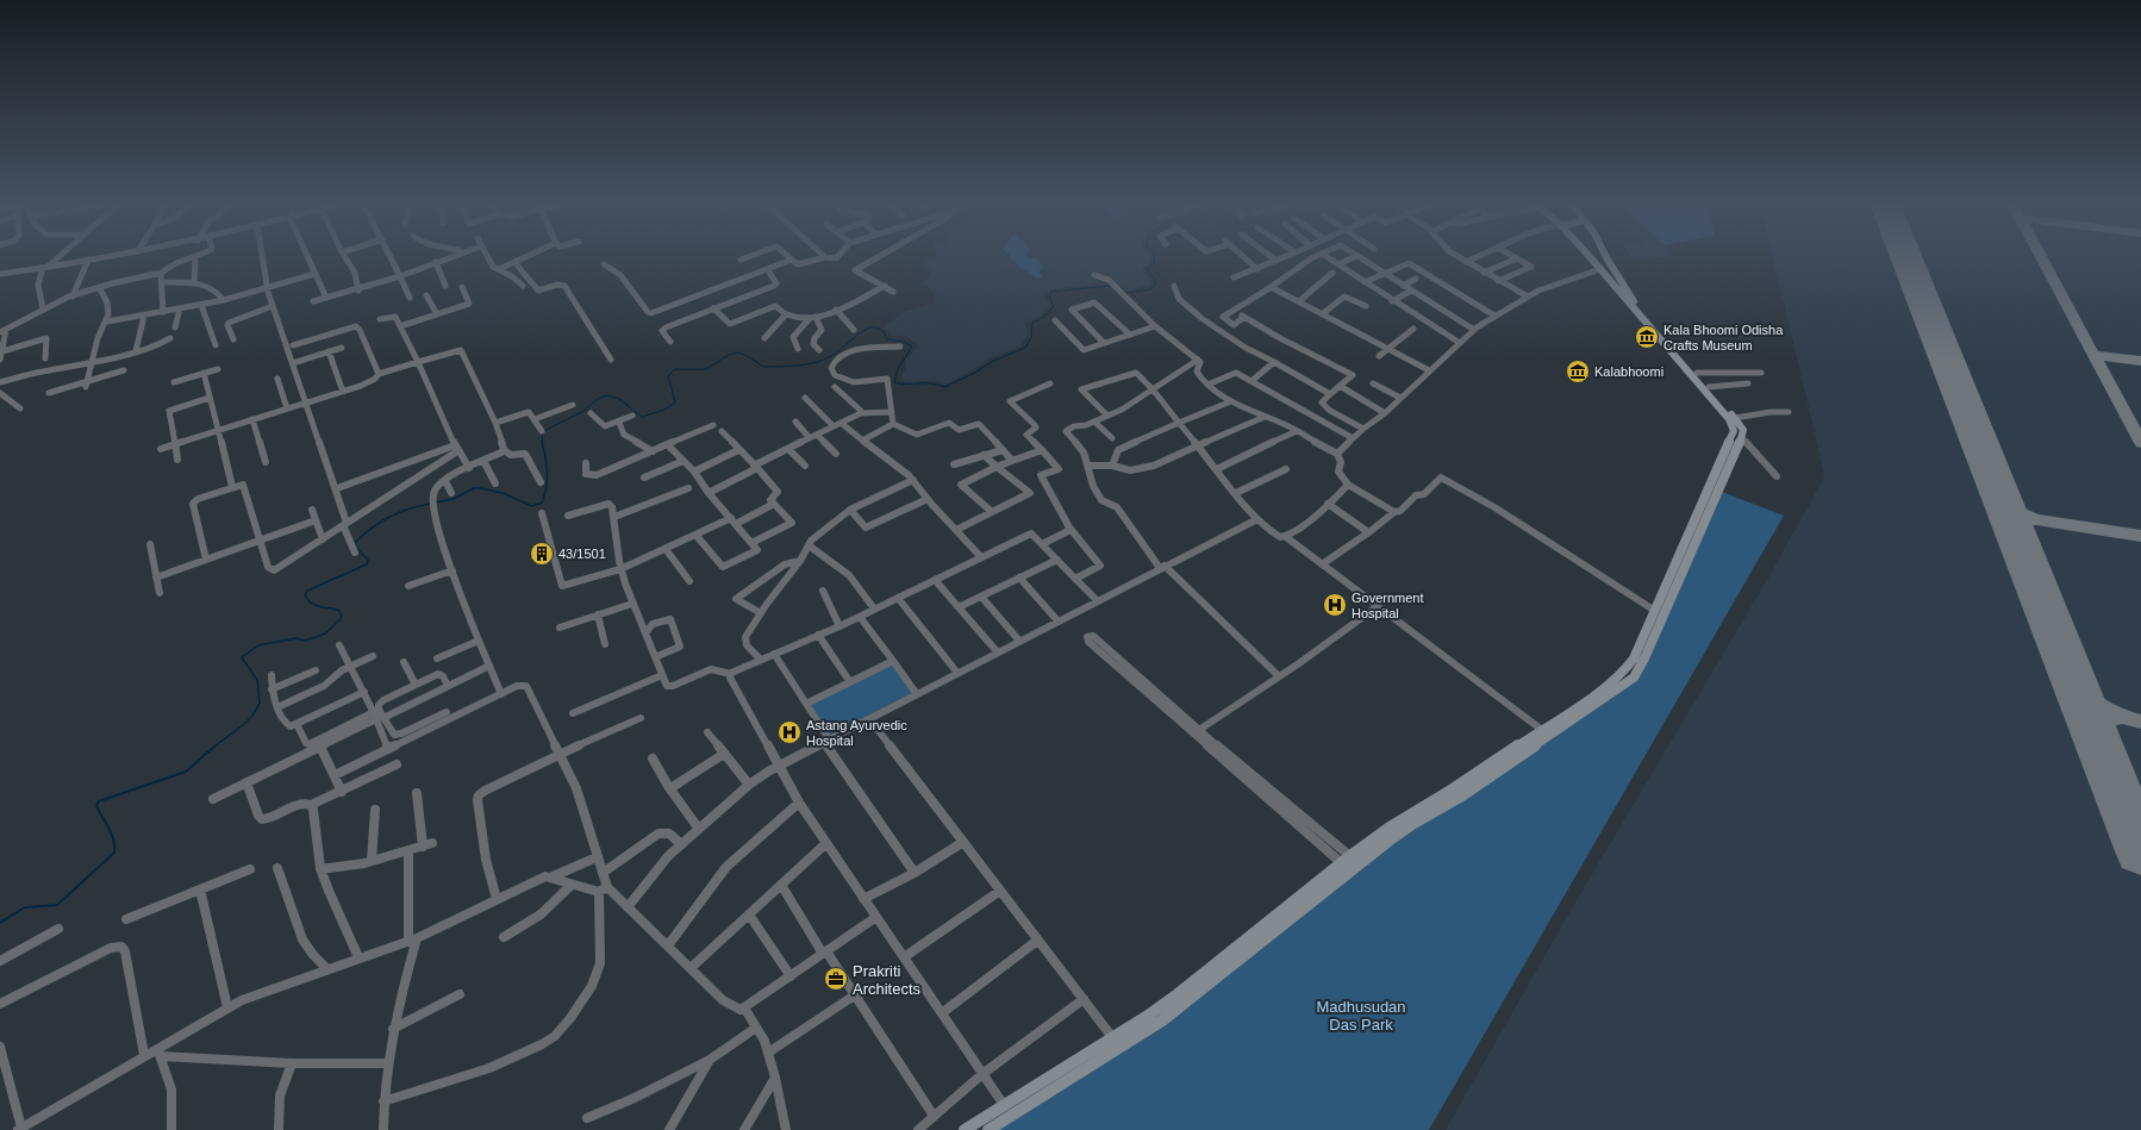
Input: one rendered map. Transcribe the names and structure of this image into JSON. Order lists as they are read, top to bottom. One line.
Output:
{"parks":["Madhusudan Das Park"],"places":{"museum":["Kala Bhoomi Odisha Crafts Museum","Kalabhoomi"],"building":["43/1501"],"hospital":["Government Hospital","Astang Ayurvedic Hospital"],"office":["Prakriti Architects"]}}
